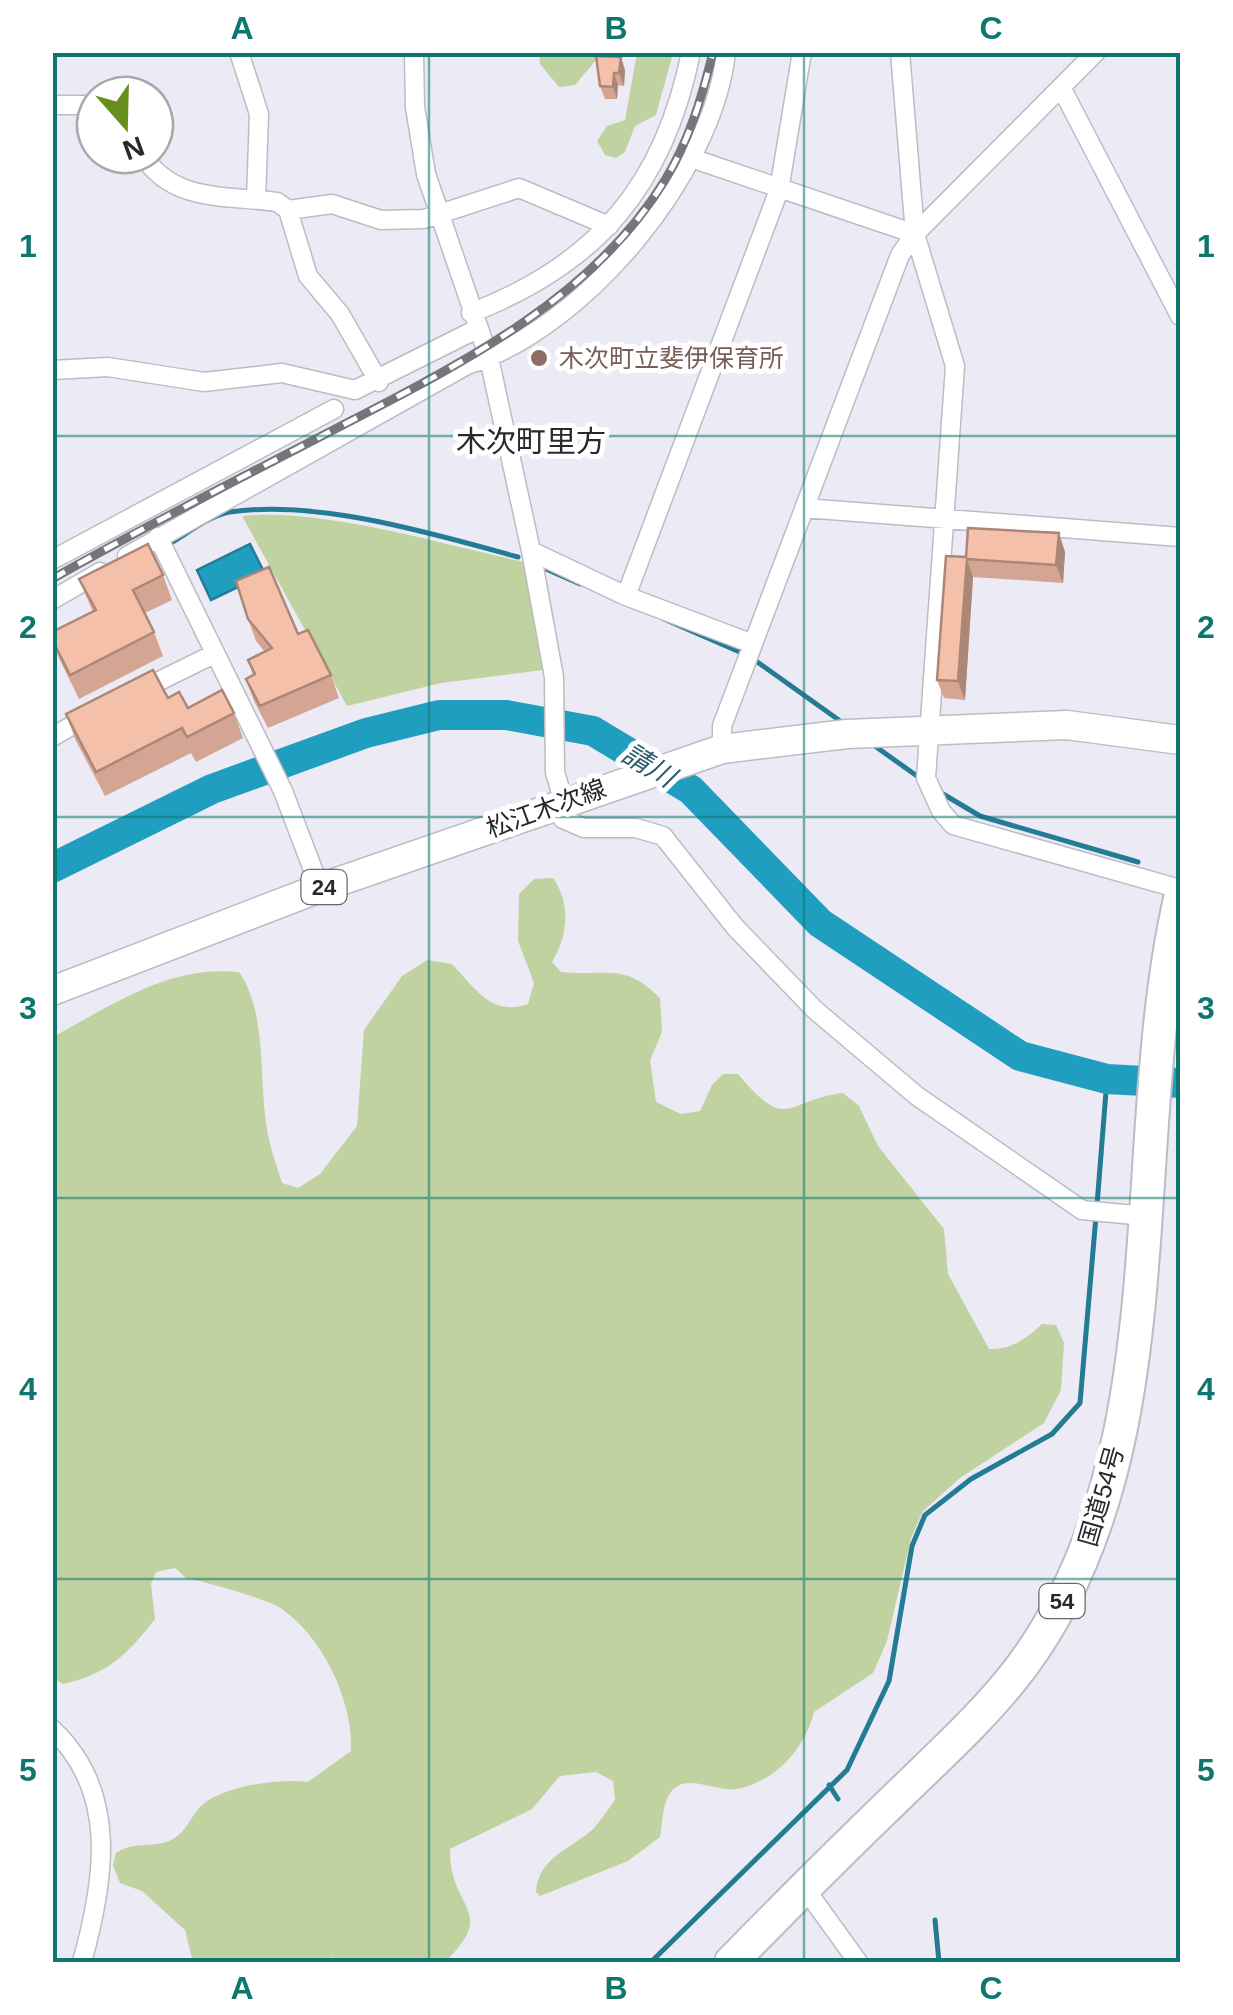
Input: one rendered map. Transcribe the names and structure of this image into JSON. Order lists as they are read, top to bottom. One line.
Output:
{"streets":{"highway":["国道54号","54"],"main road":["松江木次線","24"]},"districts":["木次町里方"],"water":["請川"],"places":["木次町立斐伊保育所"],"north":"bottom","grid":{"columns":["A","B","C"],"rows":["1","2","3","4","5"]}}
